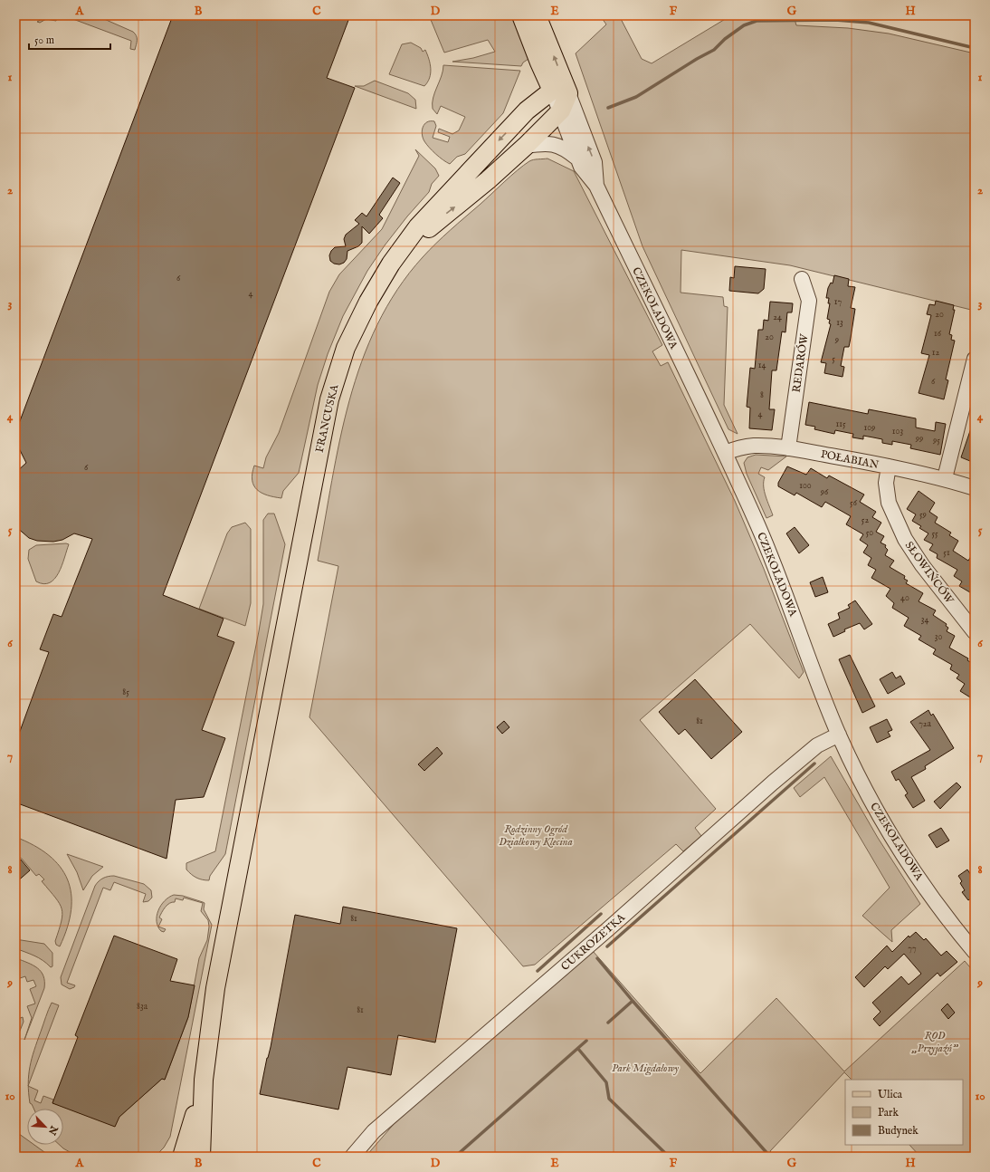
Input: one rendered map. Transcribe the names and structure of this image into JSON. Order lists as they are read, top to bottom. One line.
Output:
{"streets":{"main road":["CZEKOLADOWA","FRANCUSKA"],"street":["REDARÓW","POŁABIAN","SŁOWIŃCÓW","CUKROZETKA"]},"crossings":[["CZEKOLADOWA","POŁABIAN"],["CZEKOLADOWA","CUKROZETKA"],["REDARÓW","POŁABIAN"],["POŁABIAN","SŁOWIŃCÓW"]],"parks":["Rodzinny Ogród Działkowy Klecina","ROD „Przyjaźń”","Park Migdałowy"],"house_numbers":["6","4","17","20","24","13","16","20","9","12","5","14","6","8","4","115","109","103","99","95","6","100","96","56","59","52","50","55","51","40","34","30","85","81","72a","81","77","83a","81"],"legend":["Ulica","Park","Budynek"],"scale_bar":"50 m","north":"bottom right","grid":{"columns":["A","B","C","D","E","F","G","H"],"rows":["1","2","3","4","5","6","7","8","9","10"]}}
